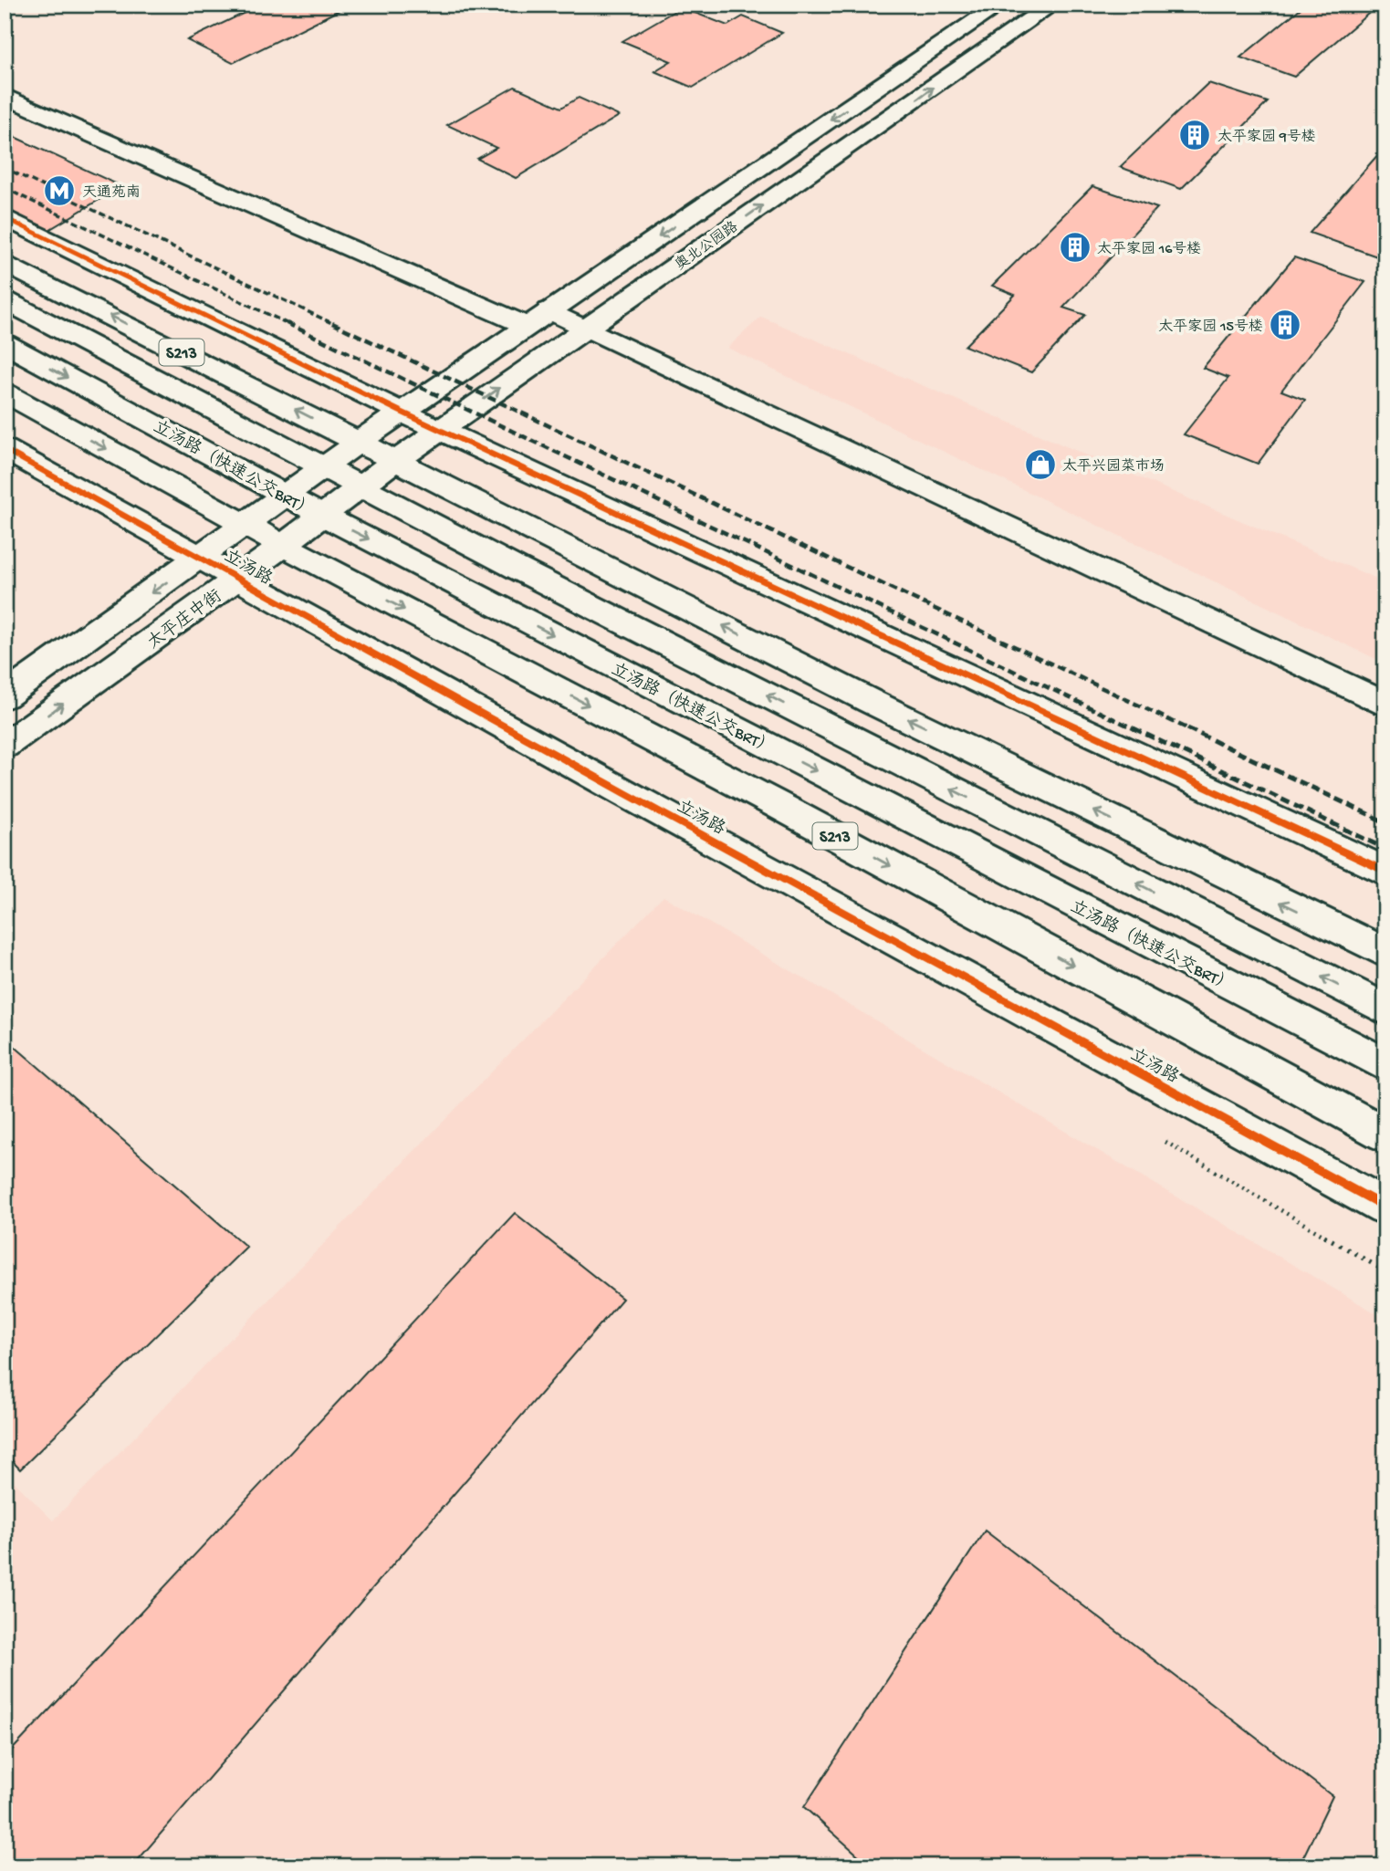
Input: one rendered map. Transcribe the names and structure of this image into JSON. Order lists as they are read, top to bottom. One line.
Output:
{"streets":{"main road":["奥北公园路","S213","立汤路（快速公交BRT）","立汤路","太平庄中街"]},"crossings":[["奥北公园路","S213"],["奥北公园路","立汤路（快速公交BRT）"],["奥北公园路","立汤路"],["奥北公园路","太平庄中街"],["立汤路（快速公交BRT）","太平庄中街"],["立汤路","太平庄中街"]],"places":{"building":["太平家园 9号楼","太平家园 16号楼","太平家园 15号楼"],"metro station":["天通苑南"],"shop":["太平兴园菜市场"]}}
